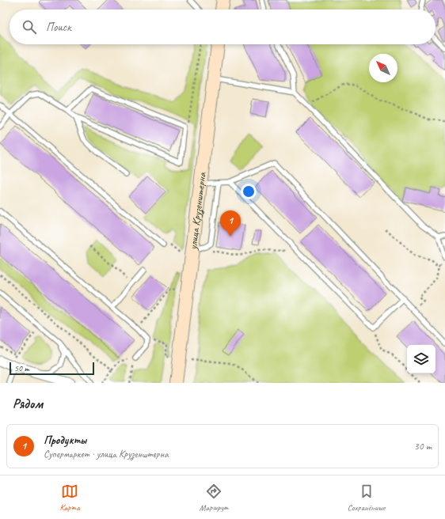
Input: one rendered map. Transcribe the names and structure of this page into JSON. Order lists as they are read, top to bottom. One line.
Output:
{"streets":{"street":["улица Крузенштерна"]},"scale_bar":"50 m","north":"top left","page":{"search":"Поиск","pins":"1","scale":"50 m","heading":"Рядом","list":[{"mark":"1","name":"Продукты","note":"Супермаркет · улица Крузенштерна","value":"30 m"}],"nav":["Карта","Маршрут","Сохранённые"]}}
